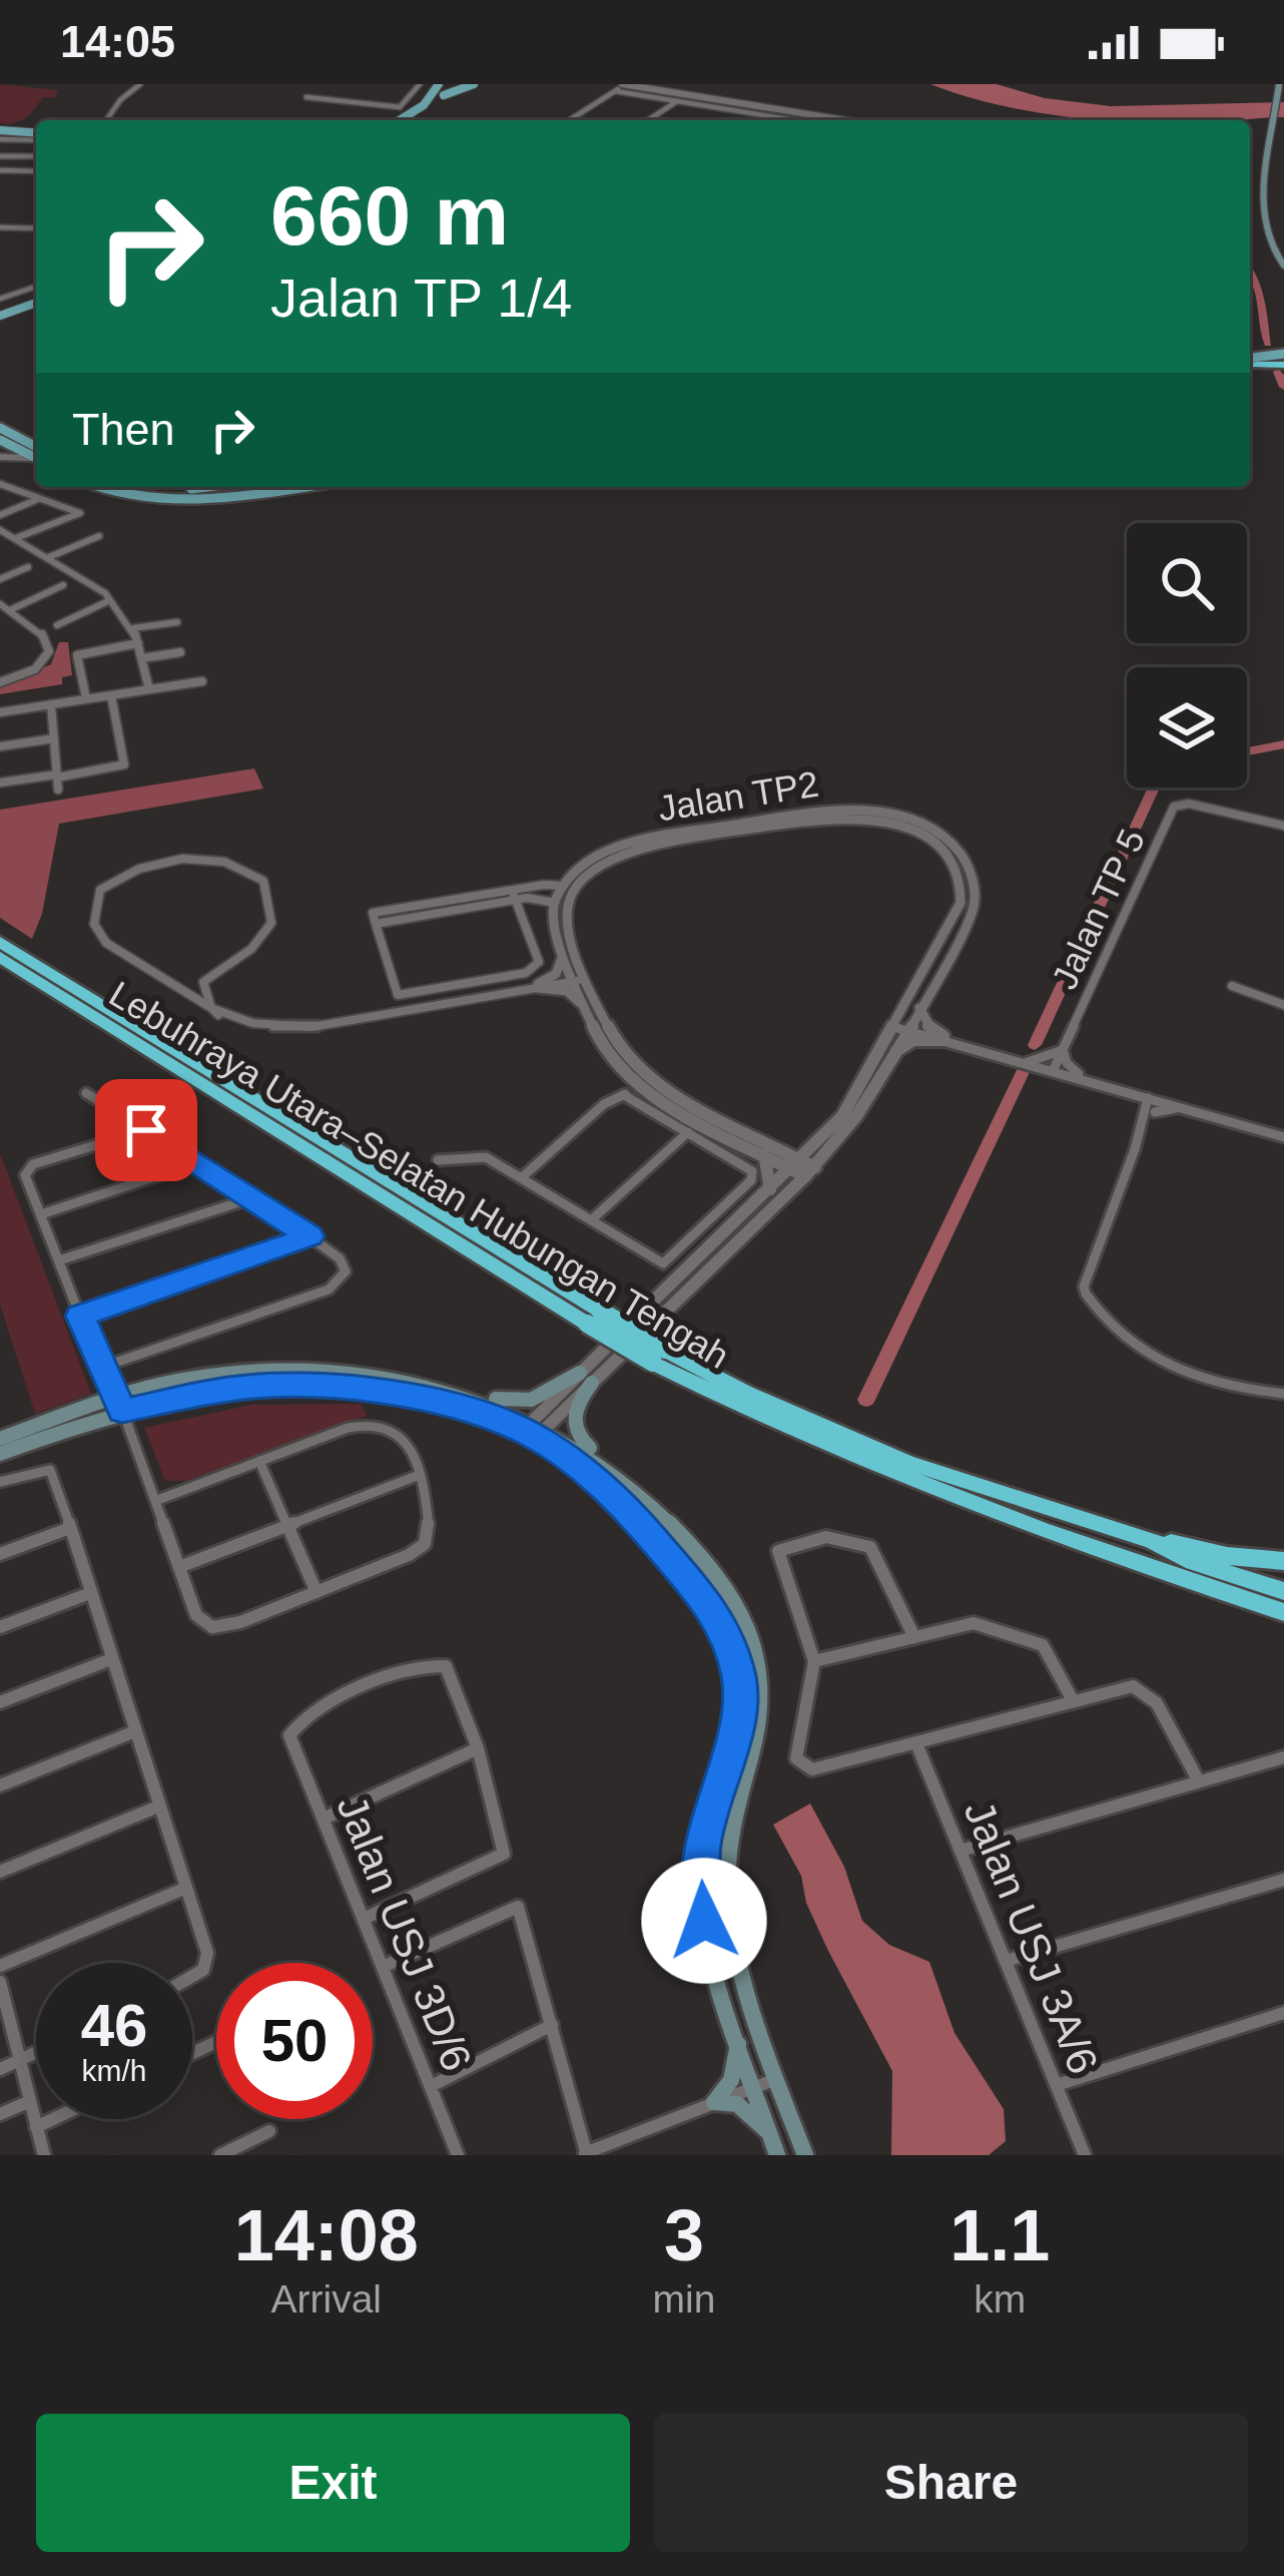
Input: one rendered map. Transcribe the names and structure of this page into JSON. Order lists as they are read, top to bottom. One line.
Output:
{"streets":{"highway":["Lebuhraya Utara–Selatan Hubungan Tengah"],"street":["Jalan TP2","Jalan TP 5","Jalan USJ 3D/6","Jalan USJ 3A/6"]},"page":{"status":"14:05","turn":["660 m","Jalan TP 1/4"],"then":"Then","speed":"46 km/h","limit":"50","eta":["14:08","Arrival","3","min","1.1","km"],"buttons":["Exit","Share"]}}
